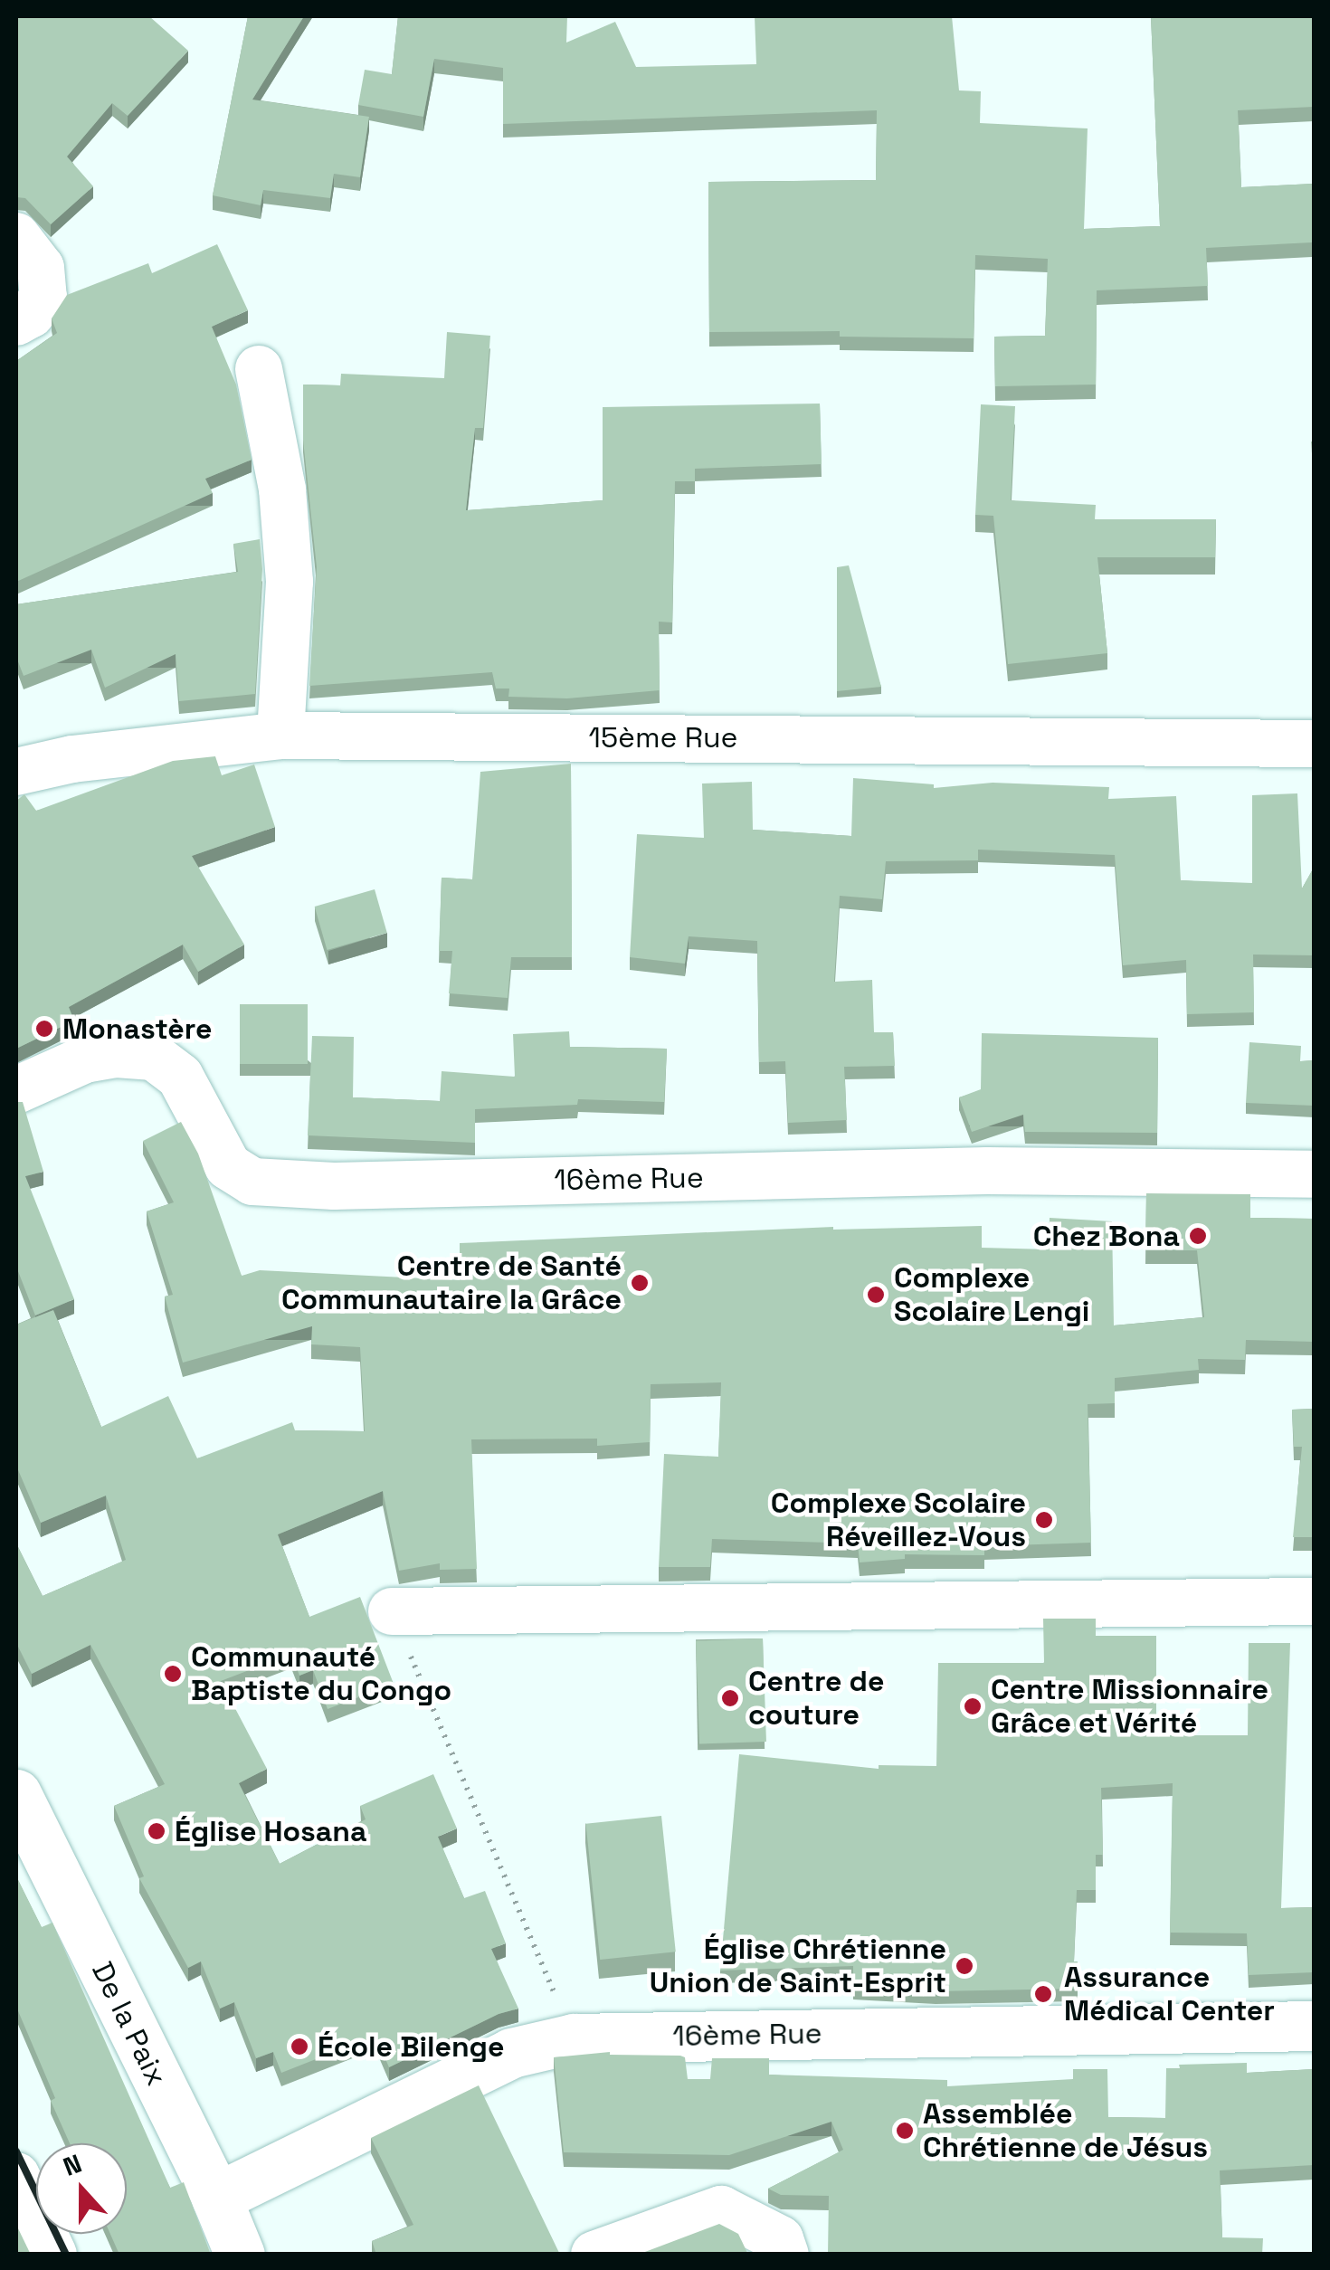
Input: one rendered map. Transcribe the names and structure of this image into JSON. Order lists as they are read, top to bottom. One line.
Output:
{"streets":{"street":["15ème Rue","16ème Rue","De la Paix"]},"crossings":[["16ème Rue","De la Paix"]],"places":["Monastère","Chez Bona","Centre de Santé Communautaire la Grâce","Complexe Scolaire Lengi","Complexe Scolaire Réveillez-Vous","Communauté Baptiste du Congo","Centre de couture","Centre Missionnaire Grâce et Vérité","Église Hosana","Église Chrétienne Union de Saint-Esprit","Assurance Médical Center","École Bilenge","Assemblée Chrétienne de Jésus"],"north":"top"}
